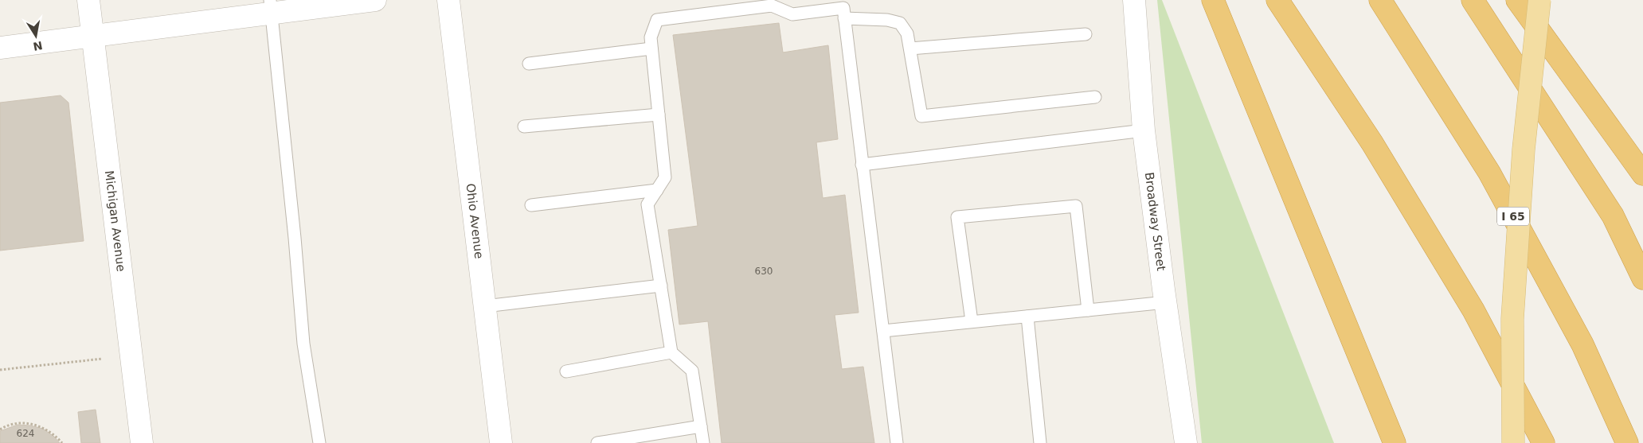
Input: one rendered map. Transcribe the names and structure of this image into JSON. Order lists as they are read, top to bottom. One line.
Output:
{"streets":{"highway":["I 65"],"street":["Michigan Avenue","Ohio Avenue","Broadway Street"]},"house_numbers":["630","624"],"north":"bottom"}
